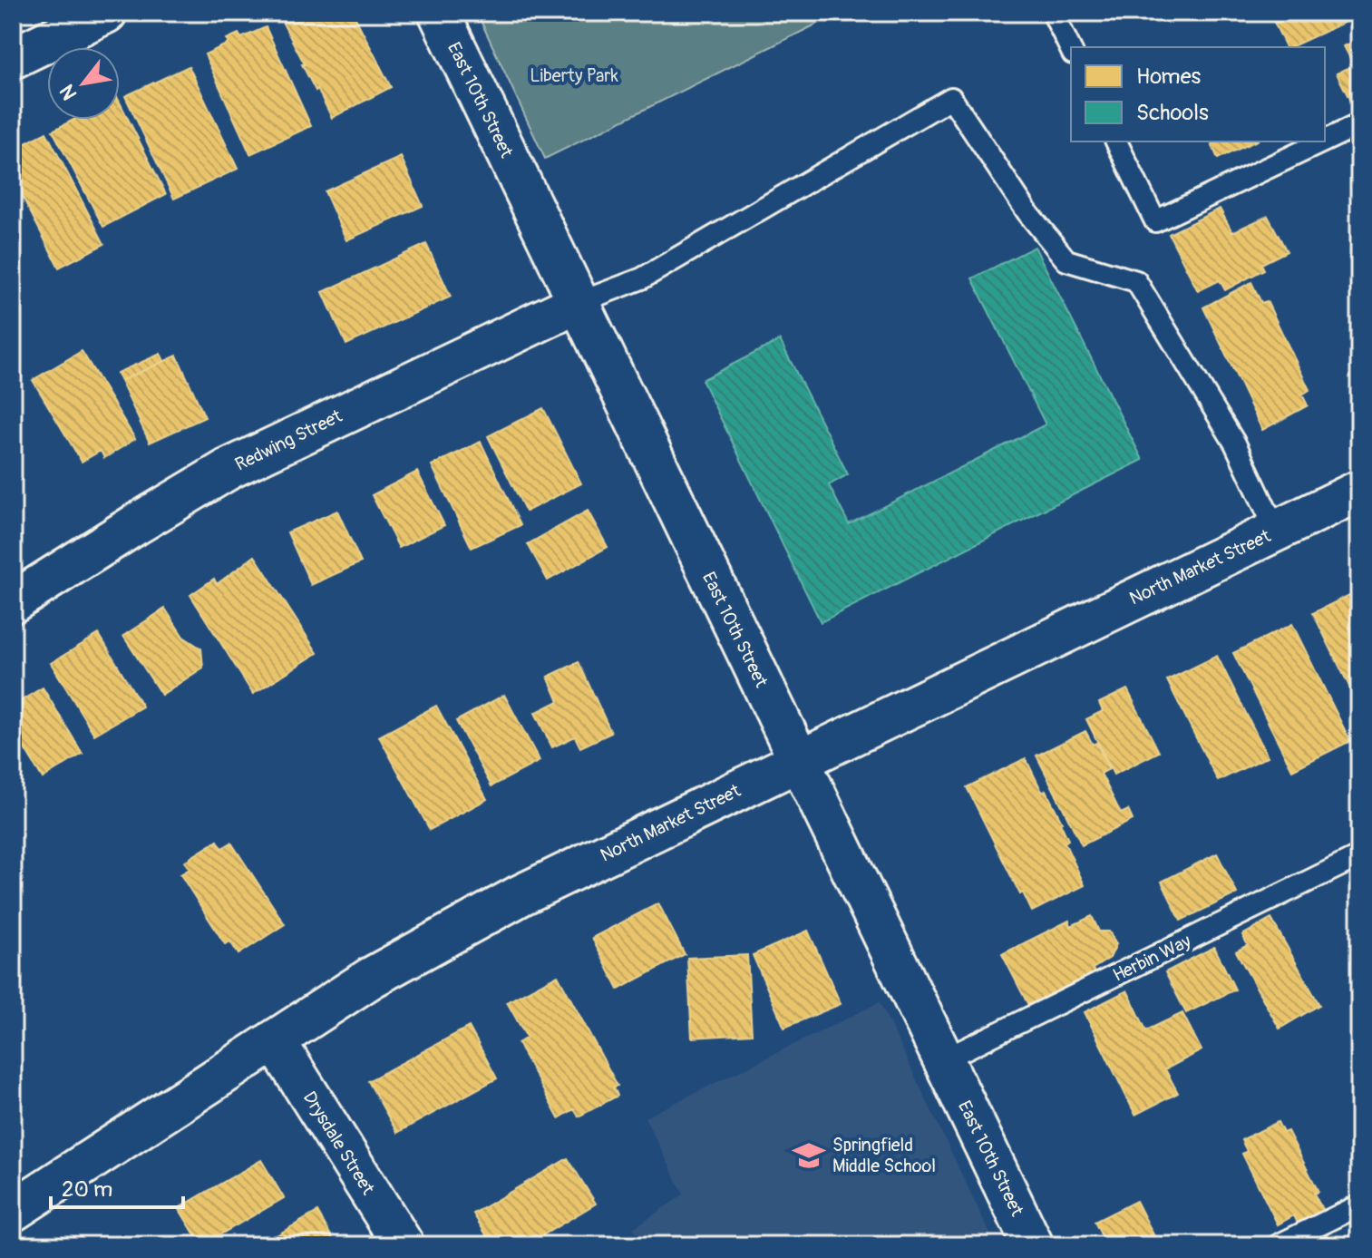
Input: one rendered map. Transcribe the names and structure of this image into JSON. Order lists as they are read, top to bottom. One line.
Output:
{"streets":{"street":["East 10th Street","Redwing Street","North Market Street","Drysdale Street"],"lane":["Herbin Way"]},"crossings":[["East 10th Street","Redwing Street"],["East 10th Street","North Market Street"],["East 10th Street","Herbin Way"],["North Market Street","Drysdale Street"]],"parks":["Liberty Park"],"places":{"school or university":["Springfield Middle School"]},"legend":["Homes","Schools"],"scale_bar":"20 m","north":"bottom left"}
